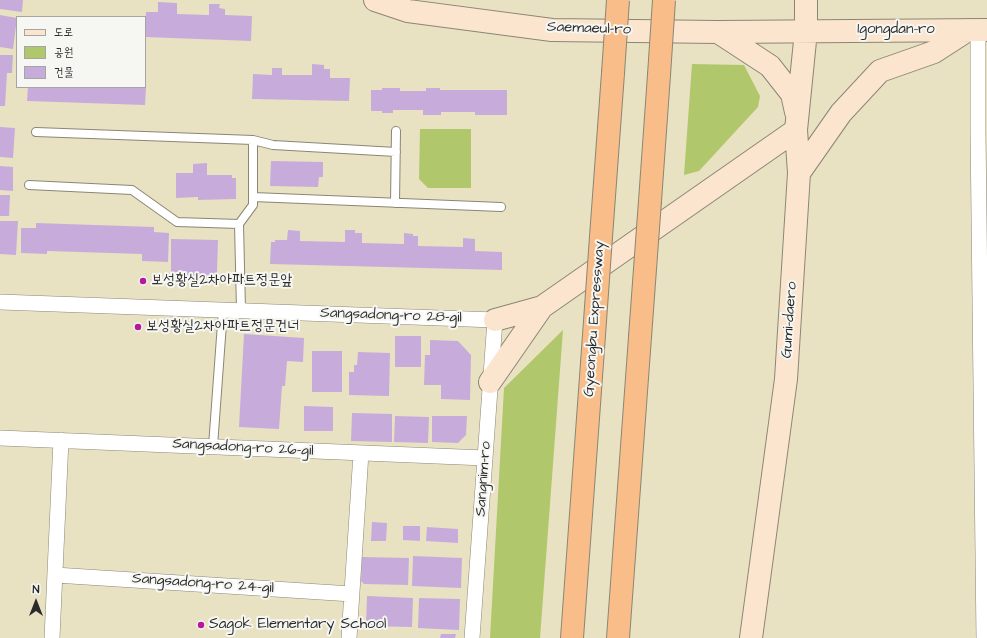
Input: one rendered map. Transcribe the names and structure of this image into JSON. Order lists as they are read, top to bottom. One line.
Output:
{"streets":{"highway":["Gyeongbu Expressway"],"main road":["Saemaeul-ro","1gongdan-ro","Gumi-daero"],"street":["Sangsadong-ro 28-gil","Sangsadong-ro 26-gil","Sangnim-ro","Sangsadong-ro 24-gil"]},"crossings":[["Saemaeul-ro","1gongdan-ro"],["Saemaeul-ro","Gumi-daero"],["1gongdan-ro","Gumi-daero"],["Sangsadong-ro 28-gil","Sangnim-ro"],["Sangsadong-ro 26-gil","Sangnim-ro"]],"places":["보성황실2차아파트정문앞","보성황실2차아파트정문건너","Sagok Elementary School"],"legend":["도로","공원","건물"],"north":"top"}
